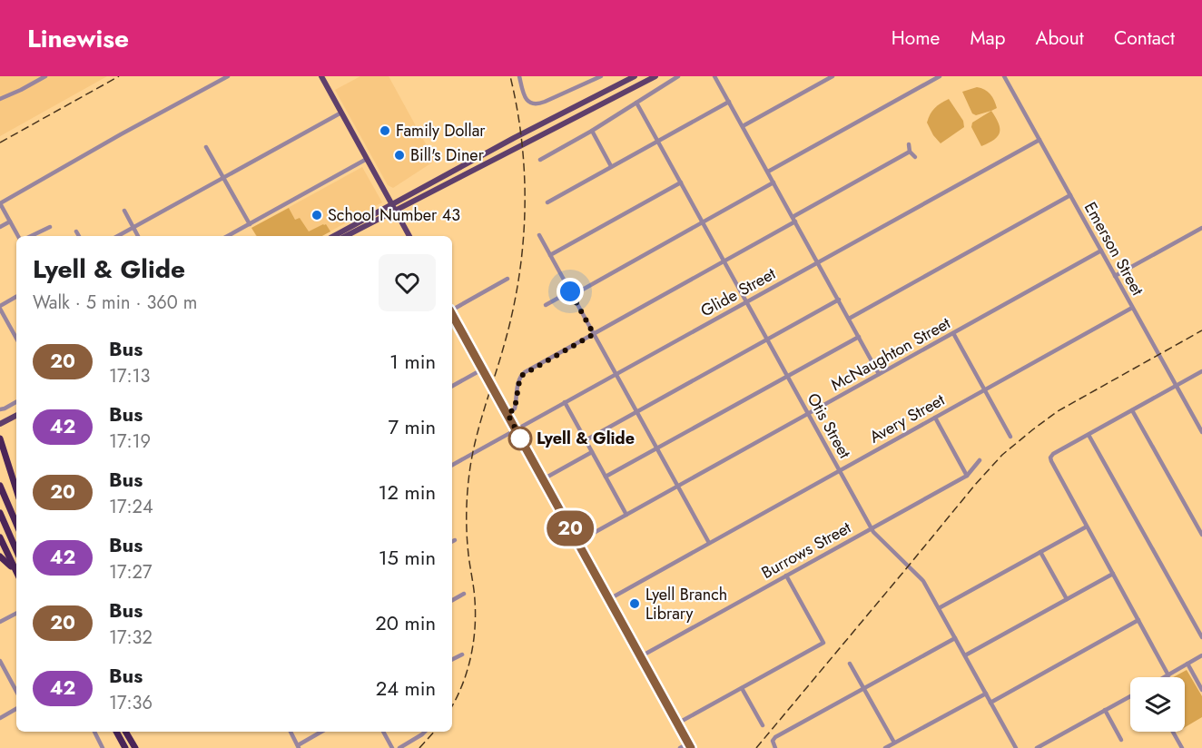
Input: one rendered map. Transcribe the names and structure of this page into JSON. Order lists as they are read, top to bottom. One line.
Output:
{"streets":{"street":["Emerson Street","Glide Street","McNaughton Street","Avery Street","Otis Street","Burrows Street"]},"crossings":[["Emerson Street","Glide Street"],["Emerson Street","McNaughton Street"],["Emerson Street","Avery Street"],["Glide Street","Otis Street"],["McNaughton Street","Otis Street"],["Avery Street","Otis Street"],["Otis Street","Burrows Street"]],"places":["Family Dollar","Bill's Diner","School Number 43","Lyell & Glide","Lyell Branch Library"],"lines":["bus line 20"],"page":{"header":"Linewise","nav":["Home","Map","About","Contact"],"on_map":"20","heading":["Lyell & Glide","Walk · 5 min · 360 m"],"list":[{"mark":"20","name":"Bus","note":"17:13","value":"1 min"},{"mark":"42","name":"Bus","note":"17:19","value":"7 min"},{"mark":"20","name":"Bus","note":"17:24","value":"12 min"},{"mark":"42","name":"Bus","note":"17:27","value":"15 min"},{"mark":"20","name":"Bus","note":"17:32","value":"20 min"},{"mark":"42","name":"Bus","note":"17:36","value":"24 min"}]}}
